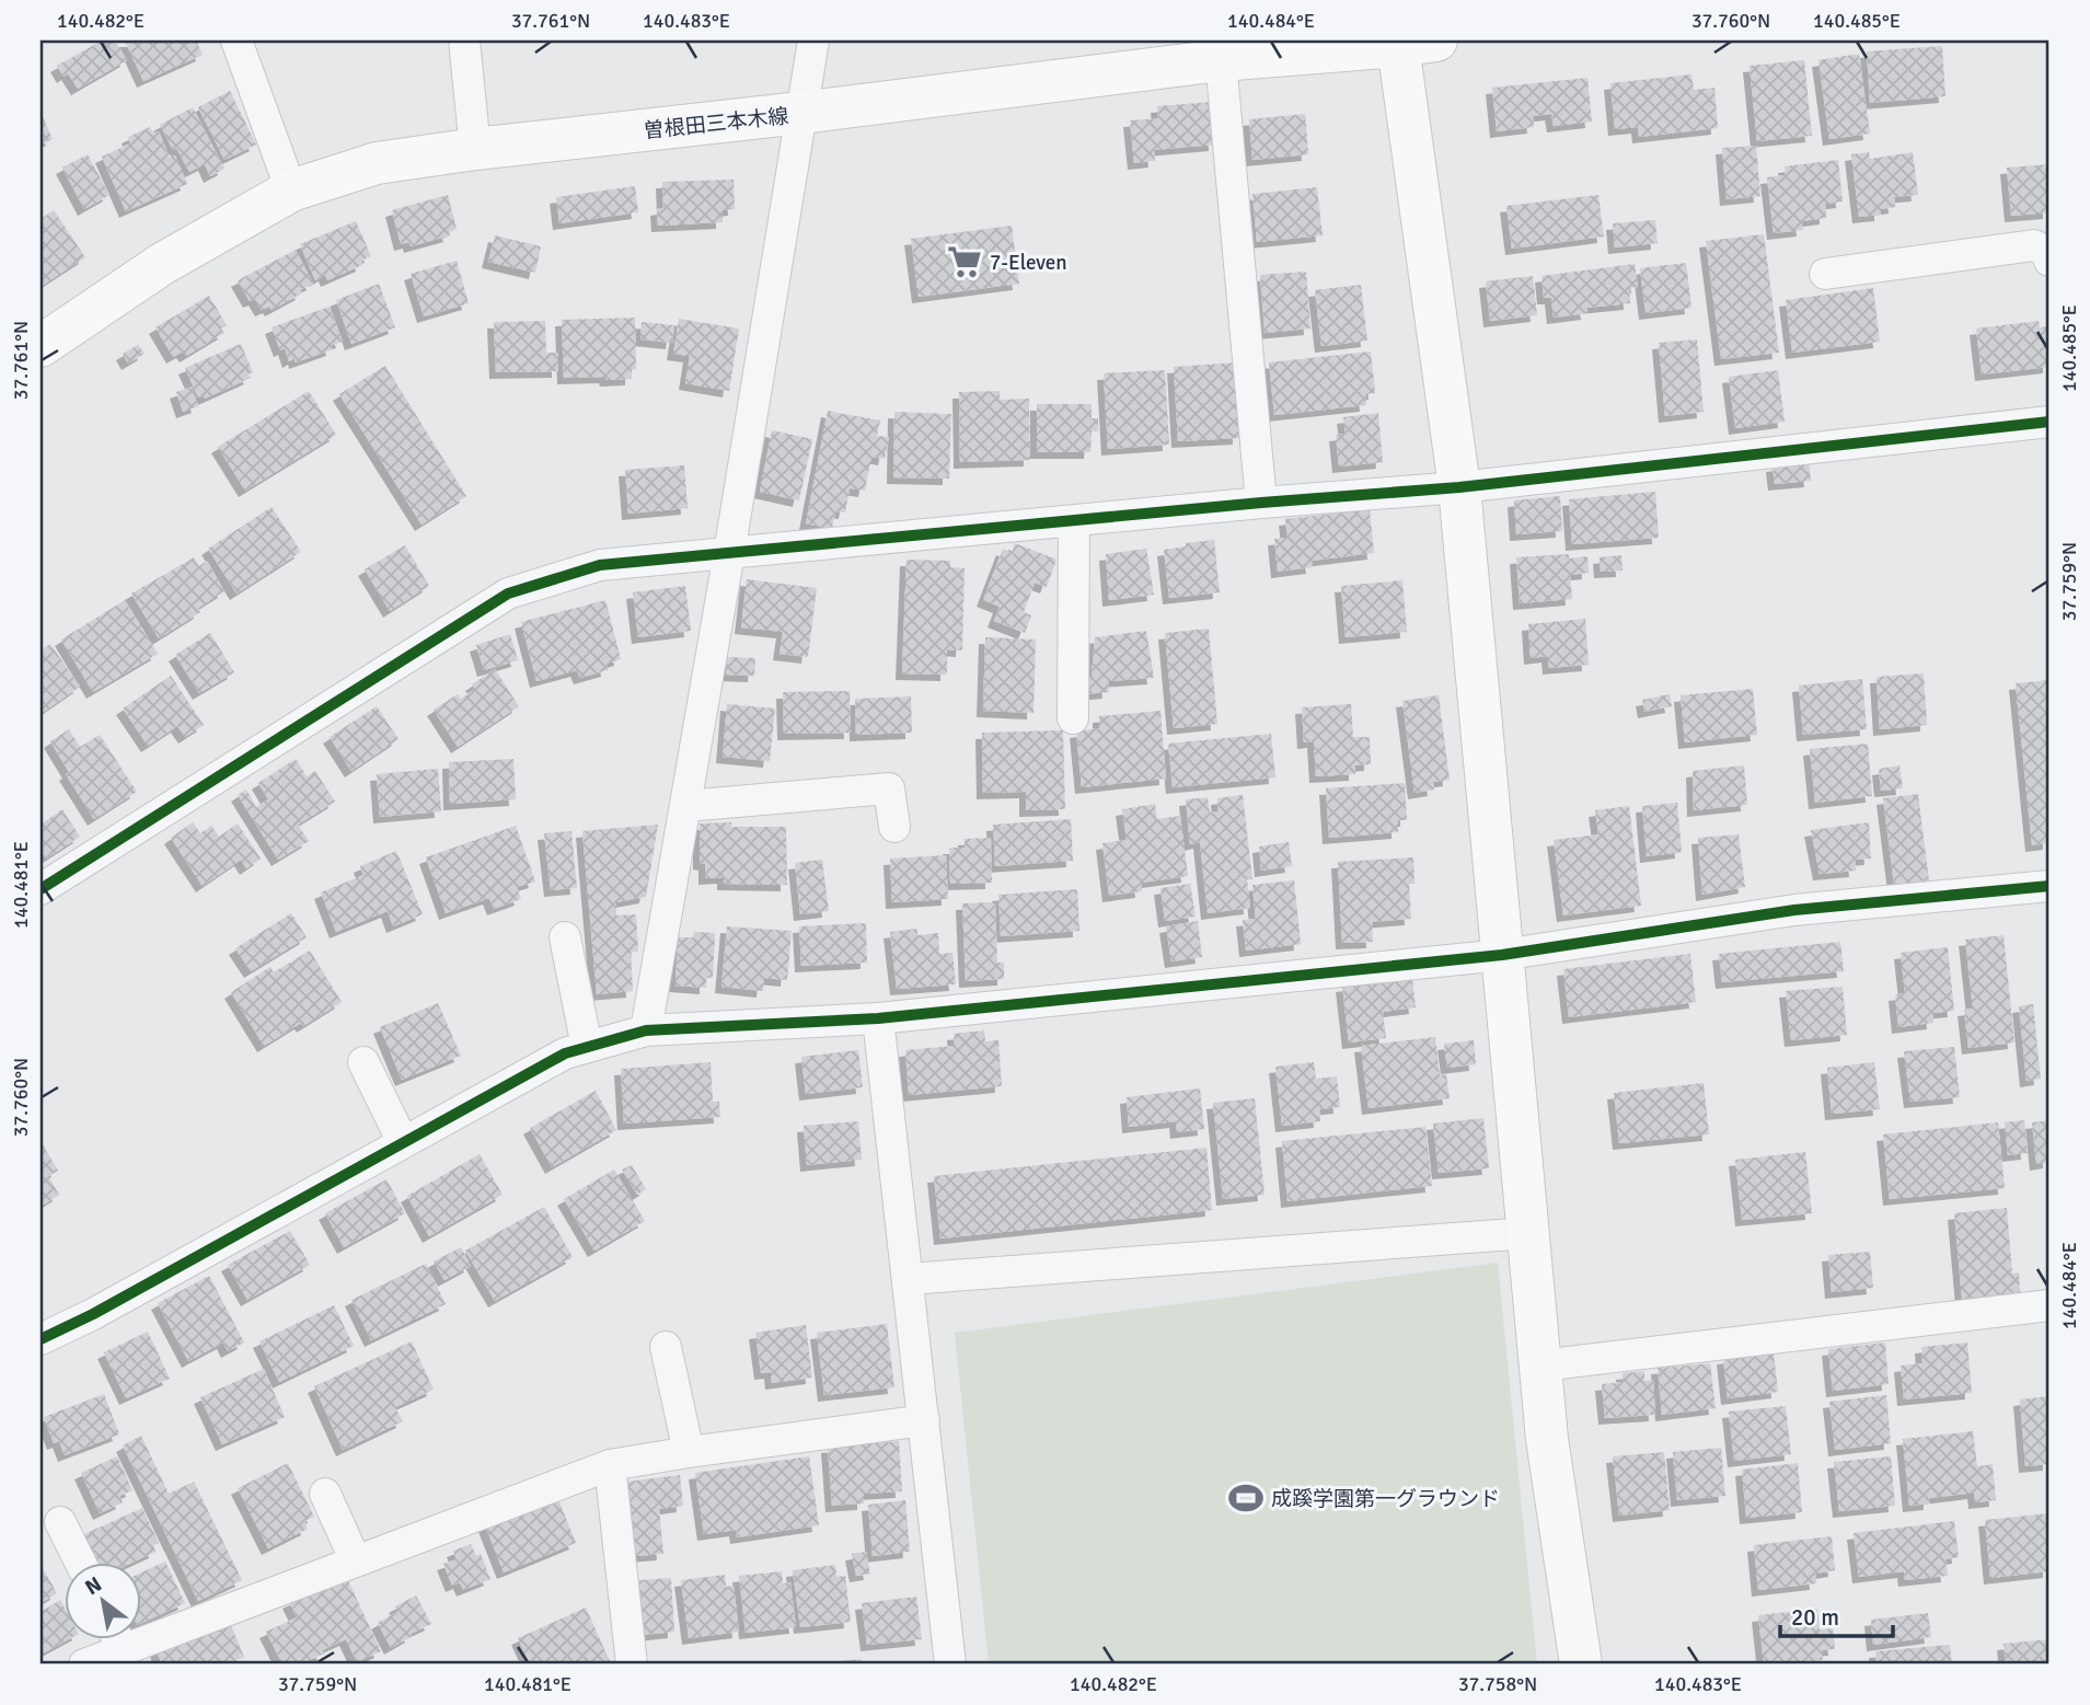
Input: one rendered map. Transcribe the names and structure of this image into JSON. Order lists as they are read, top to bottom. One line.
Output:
{"streets":{"street":["曽根田三本木線"]},"places":{"supermarket":["7-Eleven"],"sports":["成蹊学園第一グラウンド"]},"scale_bar":"20 m","north":"top left","coordinates":["140.482°E","37.761°N","140.483°E","140.484°E","37.760°N","140.485°E","37.759°N","140.481°E","37.758°N"]}
